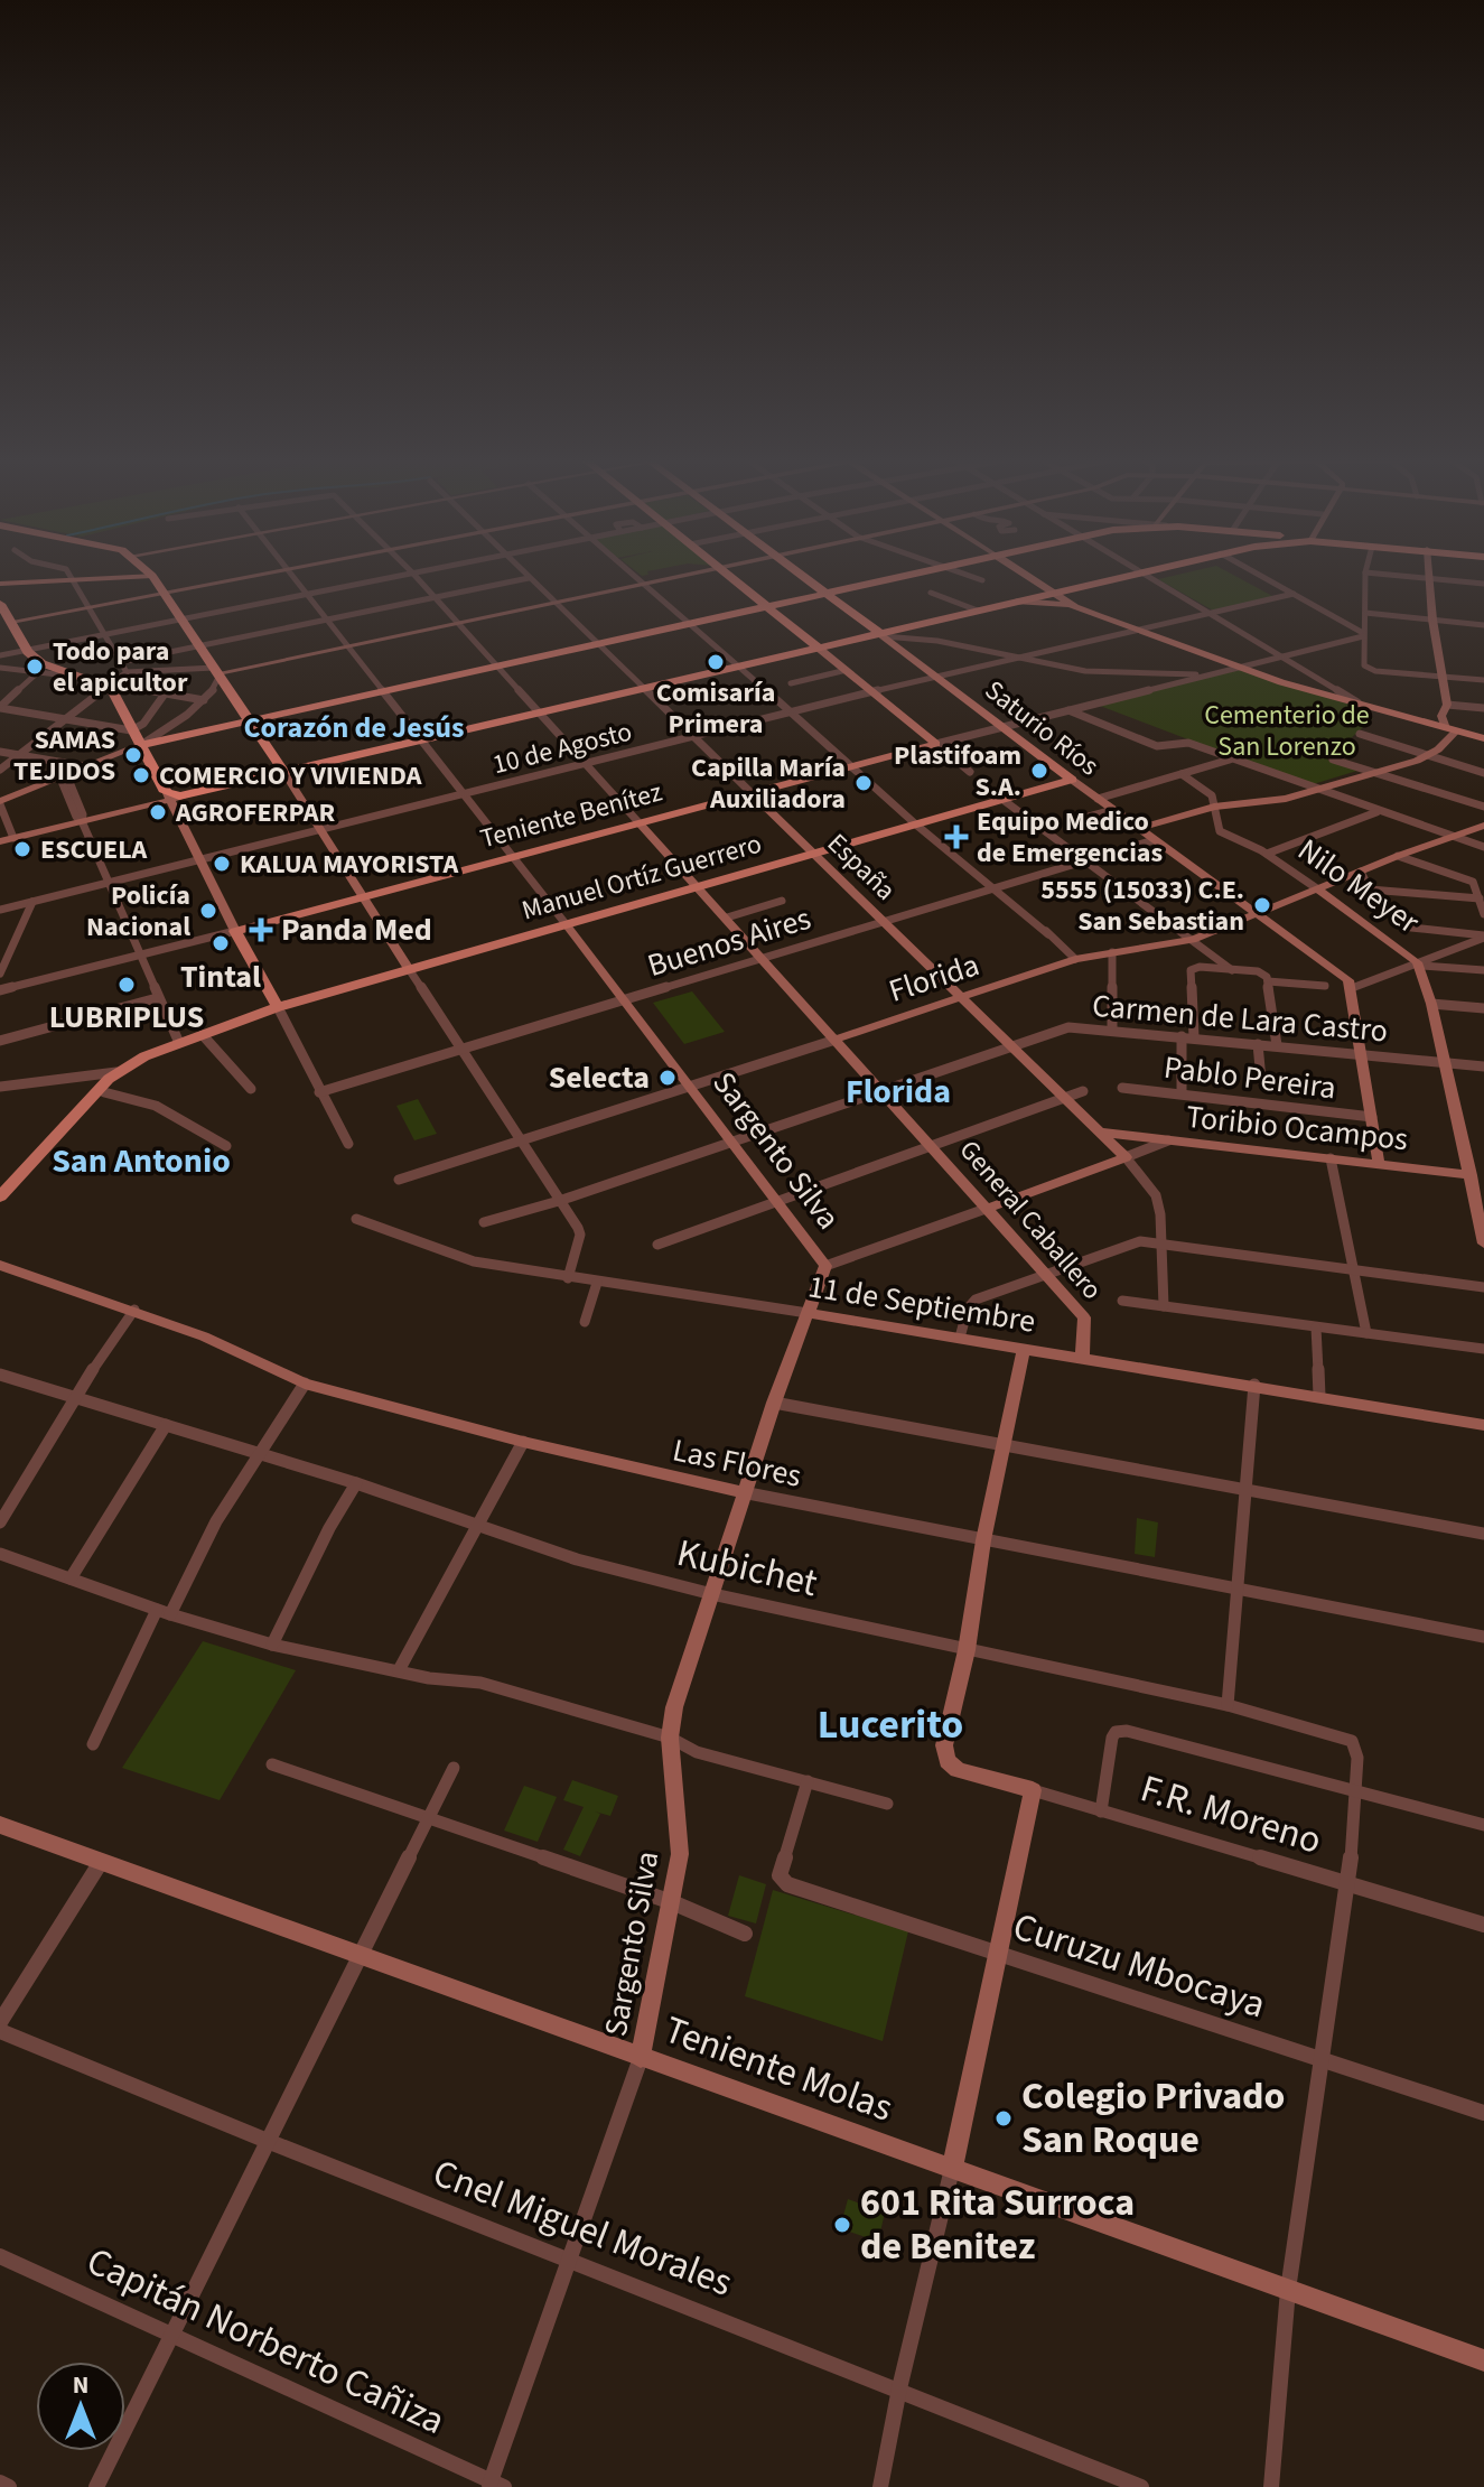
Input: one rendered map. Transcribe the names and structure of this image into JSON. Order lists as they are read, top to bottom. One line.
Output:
{"streets":{"highway":["Saturio Ríos"],"main road":["Teniente Benítez","Manuel Ortíz Guerrero"],"street":["10 de Agosto","España","Nilo Meyer","Buenos Aires","Florida","Carmen de Lara Castro","Pablo Pereira","Toribio Ocampos","Sargento Silva","General Caballero","11 de Septiembre","Las Flores","Kubichet","F.R. Moreno","Curuzu Mbocaya","Teniente Molas","Cnel Miguel Morales","Capitán Norberto Cañiza"]},"crossings":[["Saturio Ríos","10 de Agosto"],["Saturio Ríos","Teniente Benítez"],["Saturio Ríos","Manuel Ortíz Guerrero"],["Saturio Ríos","Buenos Aires"],["Saturio Ríos","Florida"],["10 de Agosto","España"],["10 de Agosto","Sargento Silva"],["10 de Agosto","General Caballero"],["Teniente Benítez","España"],["Teniente Benítez","Sargento Silva"],["Teniente Benítez","General Caballero"],["España","Manuel Ortíz Guerrero"],["España","Buenos Aires"],["España","Florida"],["España","Carmen de Lara Castro"],["España","Toribio Ocampos"],["Manuel Ortíz Guerrero","Sargento Silva"],["Manuel Ortíz Guerrero","General Caballero"],["Nilo Meyer","Florida"],["Nilo Meyer","Carmen de Lara Castro"],["Nilo Meyer","Toribio Ocampos"],["Buenos Aires","Sargento Silva"],["Buenos Aires","General Caballero"],["Florida","Sargento Silva"],["Florida","General Caballero"],["Carmen de Lara Castro","Sargento Silva"],["Carmen de Lara Castro","General Caballero"],["Sargento Silva","11 de Septiembre"],["Sargento Silva","Las Flores"],["Sargento Silva","Kubichet"],["Sargento Silva","Teniente Molas"],["General Caballero","11 de Septiembre"],["Kubichet","F.R. Moreno"]],"districts":["Corazón de Jesús","Florida","San Antonio","Lucerito"],"parks":["Cementerio de San Lorenzo"],"places":{"other":["Comisaría Primera","Todo para el apicultor","SAMAS TEJIDOS","Plastifoam S.A.","COMERCIO Y VIVIENDA","Capilla María Auxiliadora","AGROFERPAR","ESCUELA","KALUA MAYORISTA","5555 (15033) C.E. San Sebastian","Policía Nacional","Tintal","LUBRIPLUS","Selecta","Colegio Privado San Roque","601 Rita Surroca de Benitez"],"health":["Equipo Medico de Emergencias","Panda Med"]},"north":"top"}
